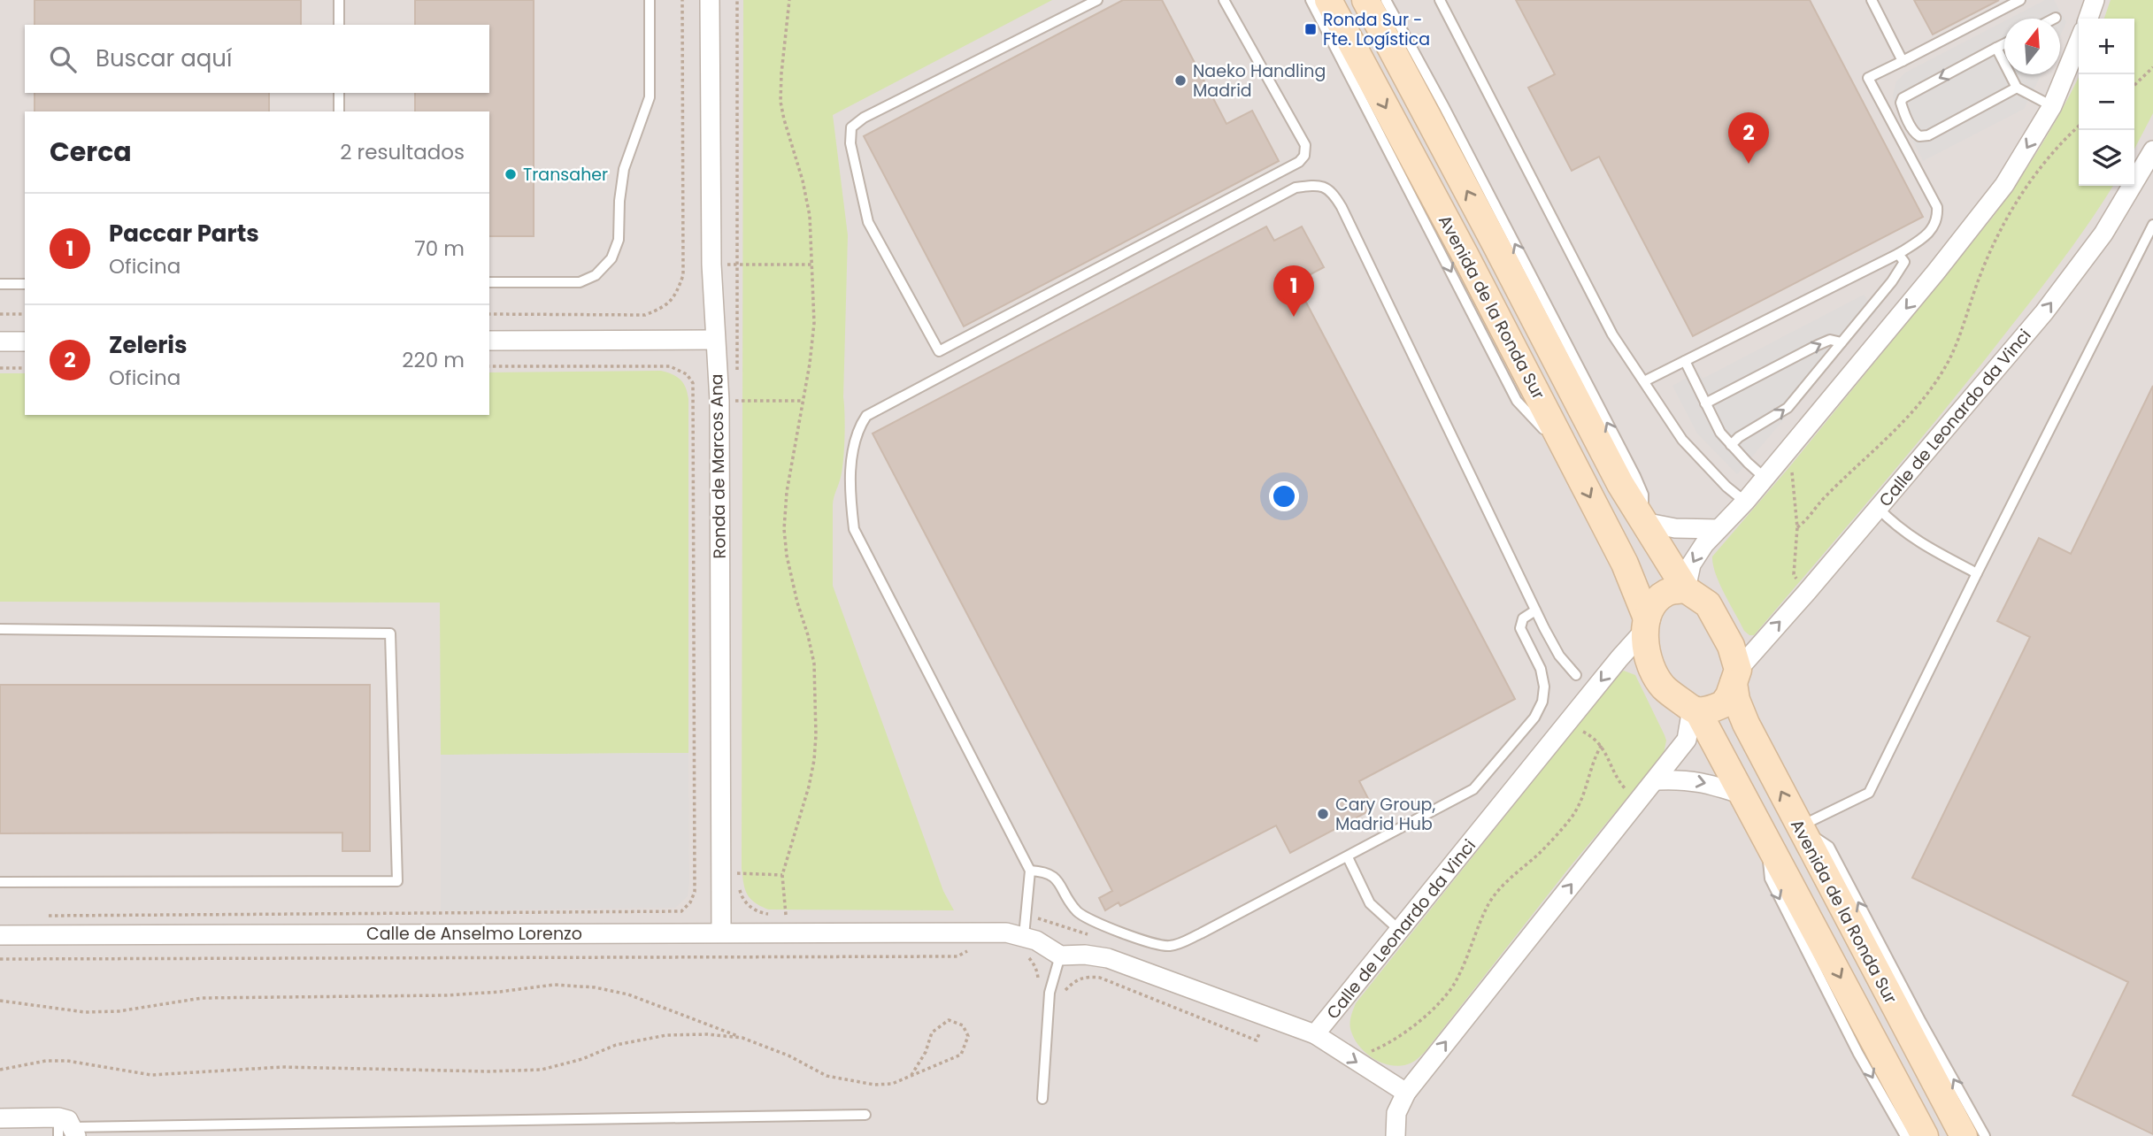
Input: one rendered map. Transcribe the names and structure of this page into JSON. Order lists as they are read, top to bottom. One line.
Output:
{"streets":{"main road":["Avenida de la Ronda Sur"],"street":["Calle de Leonardo da Vinci","Ronda de Marcos Ana","Calle de Anselmo Lorenzo"]},"crossings":[["Avenida de la Ronda Sur","Calle de Leonardo da Vinci"],["Ronda de Marcos Ana","Calle de Anselmo Lorenzo"]],"places":{"transit":["Ronda Sur - Fte. Logística"],"other":["Naeko Handling Madrid","Transaher","Cary Group, Madrid Hub"]},"north":"top","page":{"map_buttons":["+","−"],"search":"Buscar aquí","heading":["Cerca","2 resultados"],"pins":["2","1"],"list":[{"mark":"1","name":"Paccar Parts","note":"Oficina","value":"70 m"},{"mark":"2","name":"Zeleris","note":"Oficina","value":"220 m"}]}}
